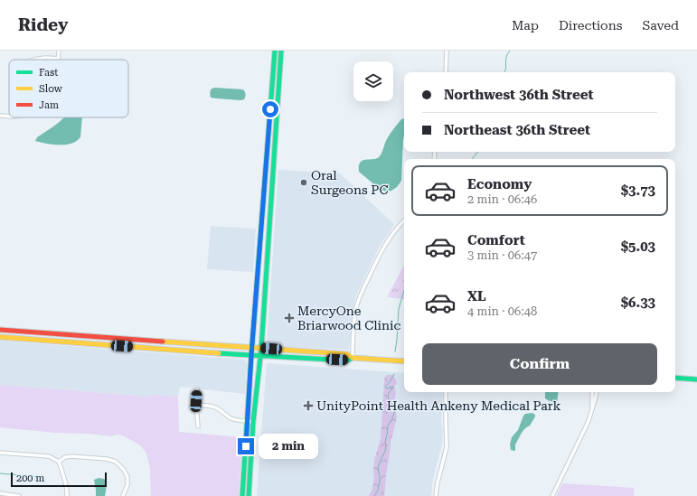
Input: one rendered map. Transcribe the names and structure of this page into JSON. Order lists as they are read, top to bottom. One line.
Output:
{"places":{"other":["Oral Surgeons PC"],"health":["MercyOne Briarwood Clinic","UnityPoint Health Ankeny Medical Park"]},"legend":["Fast","Slow","Jam"],"scale_bar":"200 m","page":{"header":"Ridey","nav":["Map","Directions","Saved"],"banner":["Northwest 36th Street","Northeast 36th Street"],"list":[{"name":"Economy","note":"2 min · 06:46","value":"$3.73"},{"name":"Comfort","note":"3 min · 06:47","value":"$5.03"},{"name":"XL","note":"4 min · 06:48","value":"$6.33"}],"buttons":"Confirm","bubble":"2 min","scale":"200 m"}}
